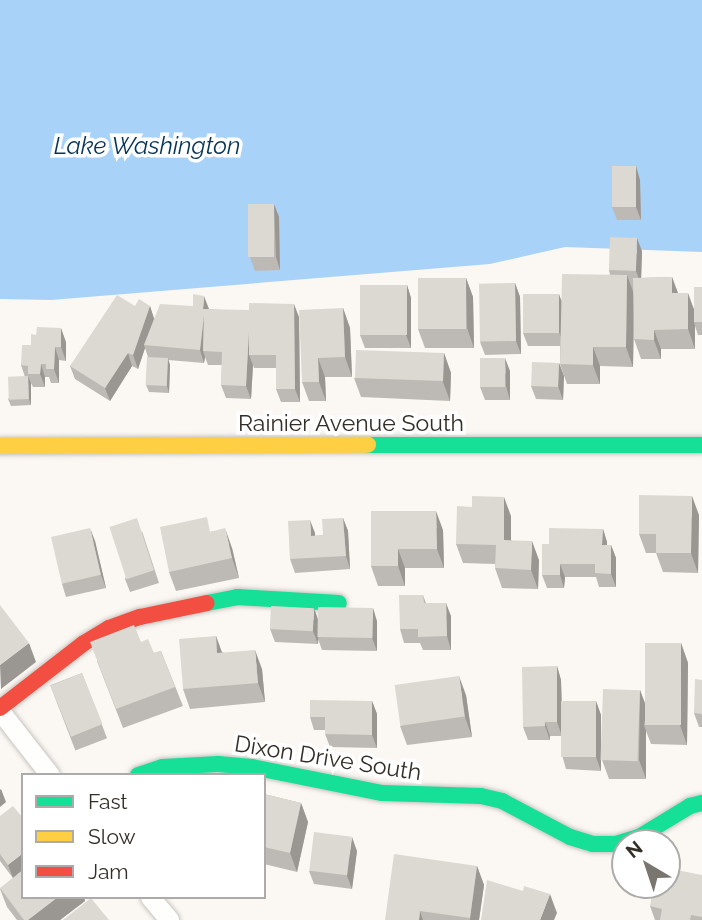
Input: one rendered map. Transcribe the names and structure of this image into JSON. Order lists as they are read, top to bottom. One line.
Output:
{"streets":{"street":["Rainier Avenue South","Dixon Drive South"]},"water":["Lake Washington"],"legend":["Fast","Slow","Jam"],"north":"top left"}
